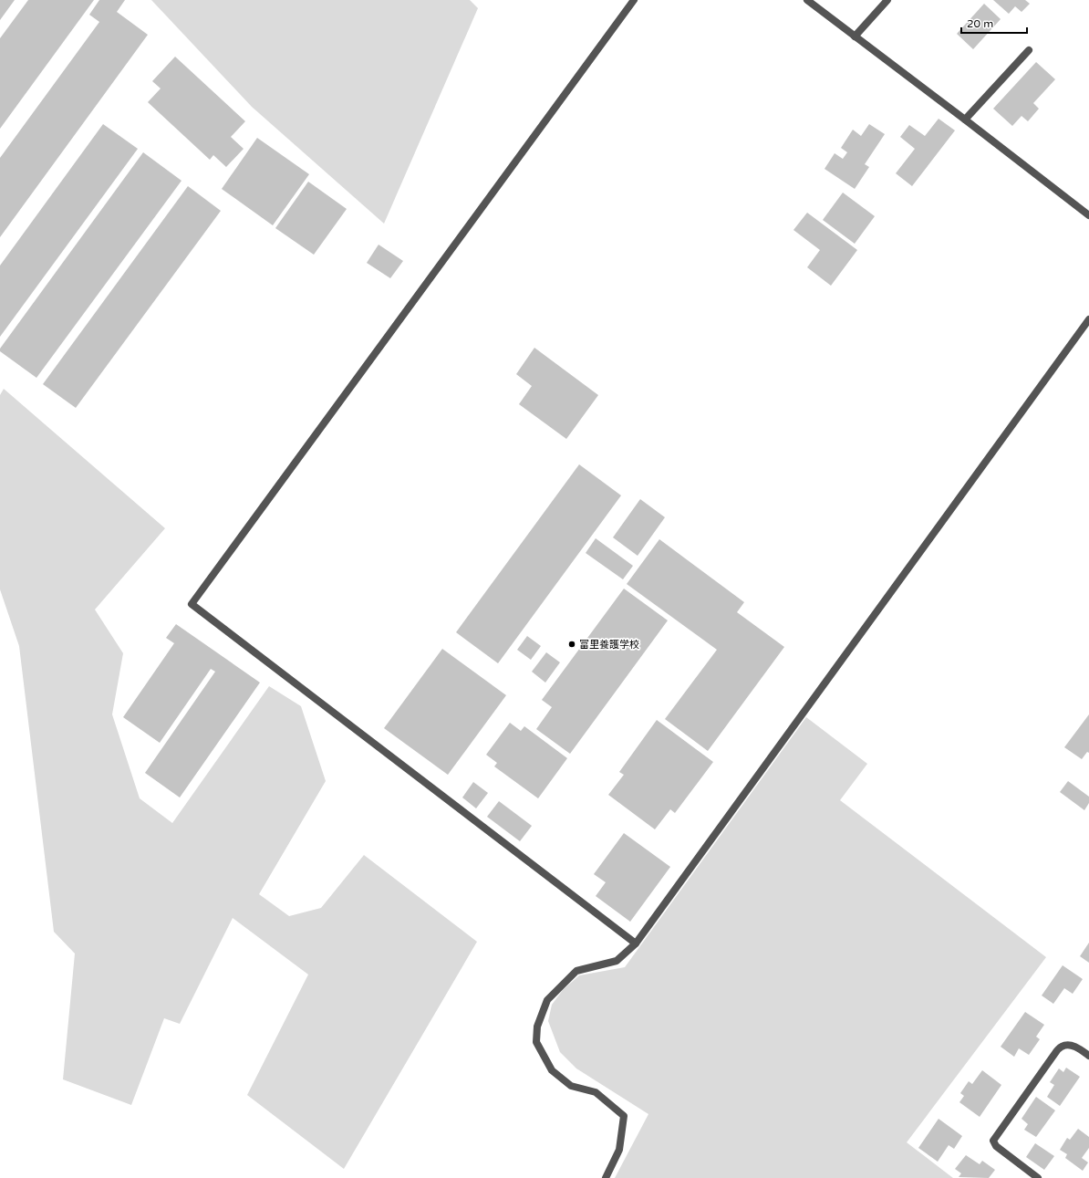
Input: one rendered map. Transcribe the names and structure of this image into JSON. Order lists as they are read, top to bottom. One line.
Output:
{"places":["富里養護学校"],"scale_bar":"20 m"}
